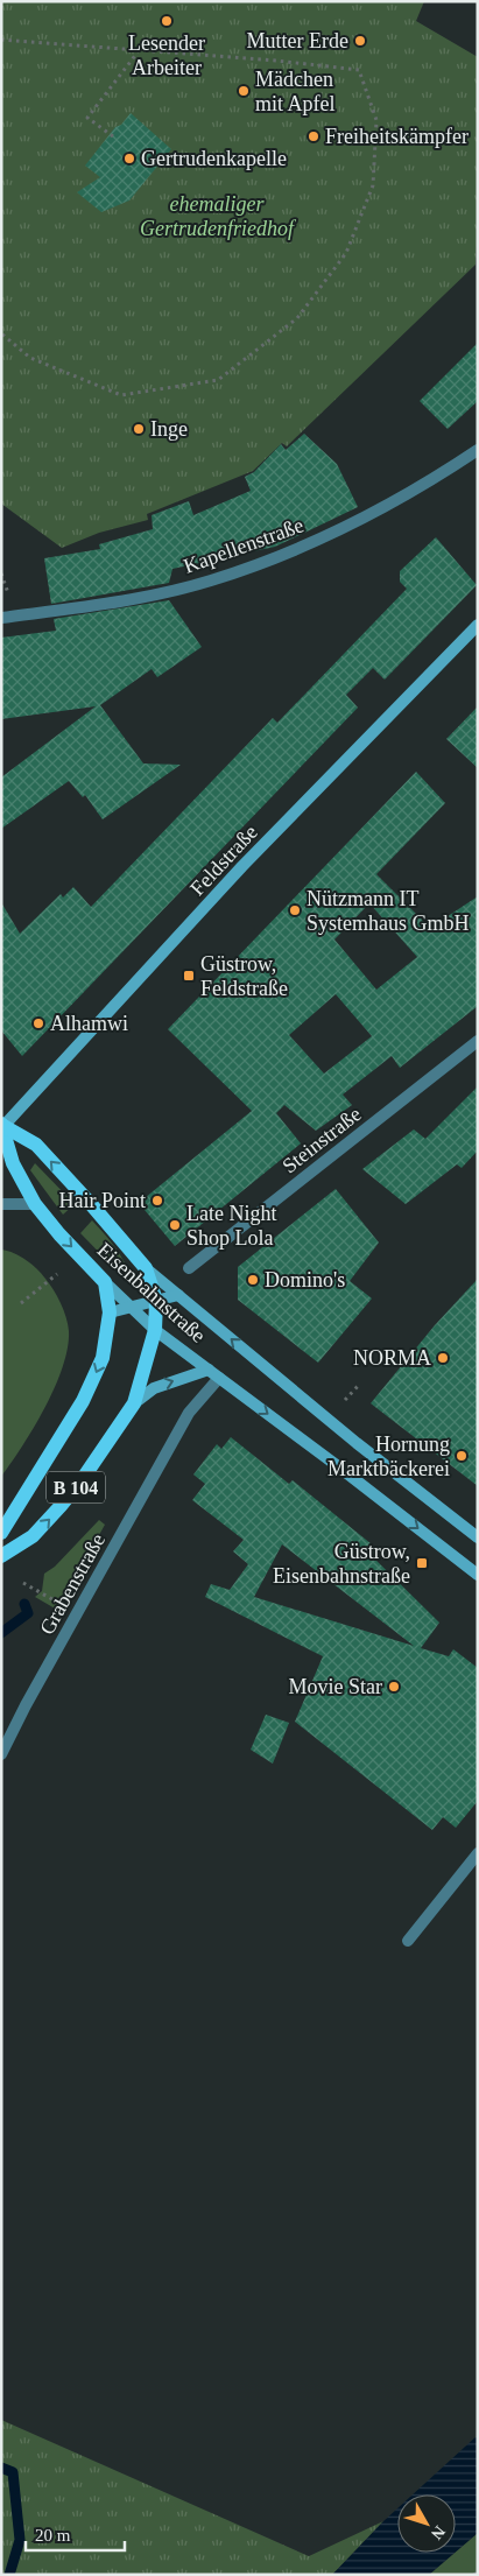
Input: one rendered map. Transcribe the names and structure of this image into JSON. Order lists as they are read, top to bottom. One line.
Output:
{"streets":{"main road":["Eisenbahnstraße","B 104"],"street":["Kapellenstraße","Feldstraße","Steinstraße","Grabenstraße"]},"crossings":[["Feldstraße","Eisenbahnstraße"],["Eisenbahnstraße","B 104"],["Eisenbahnstraße","Grabenstraße"]],"parks":["ehemaliger Gertrudenfriedhof"],"places":{"other":["Lesender Arbeiter","Mutter Erde","Mädchen mit Apfel","Freiheitskämpfer","Gertrudenkapelle","Inge","Nützmann IT Systemhaus GmbH","Alhamwi","Hair Point","Late Night Shop Lola","Domino's","NORMA","Hornung Marktbäckerei","Movie Star"],"transit":["Güstrow, Feldstraße","Güstrow, Eisenbahnstraße"]},"scale_bar":"20 m","north":"bottom right"}
